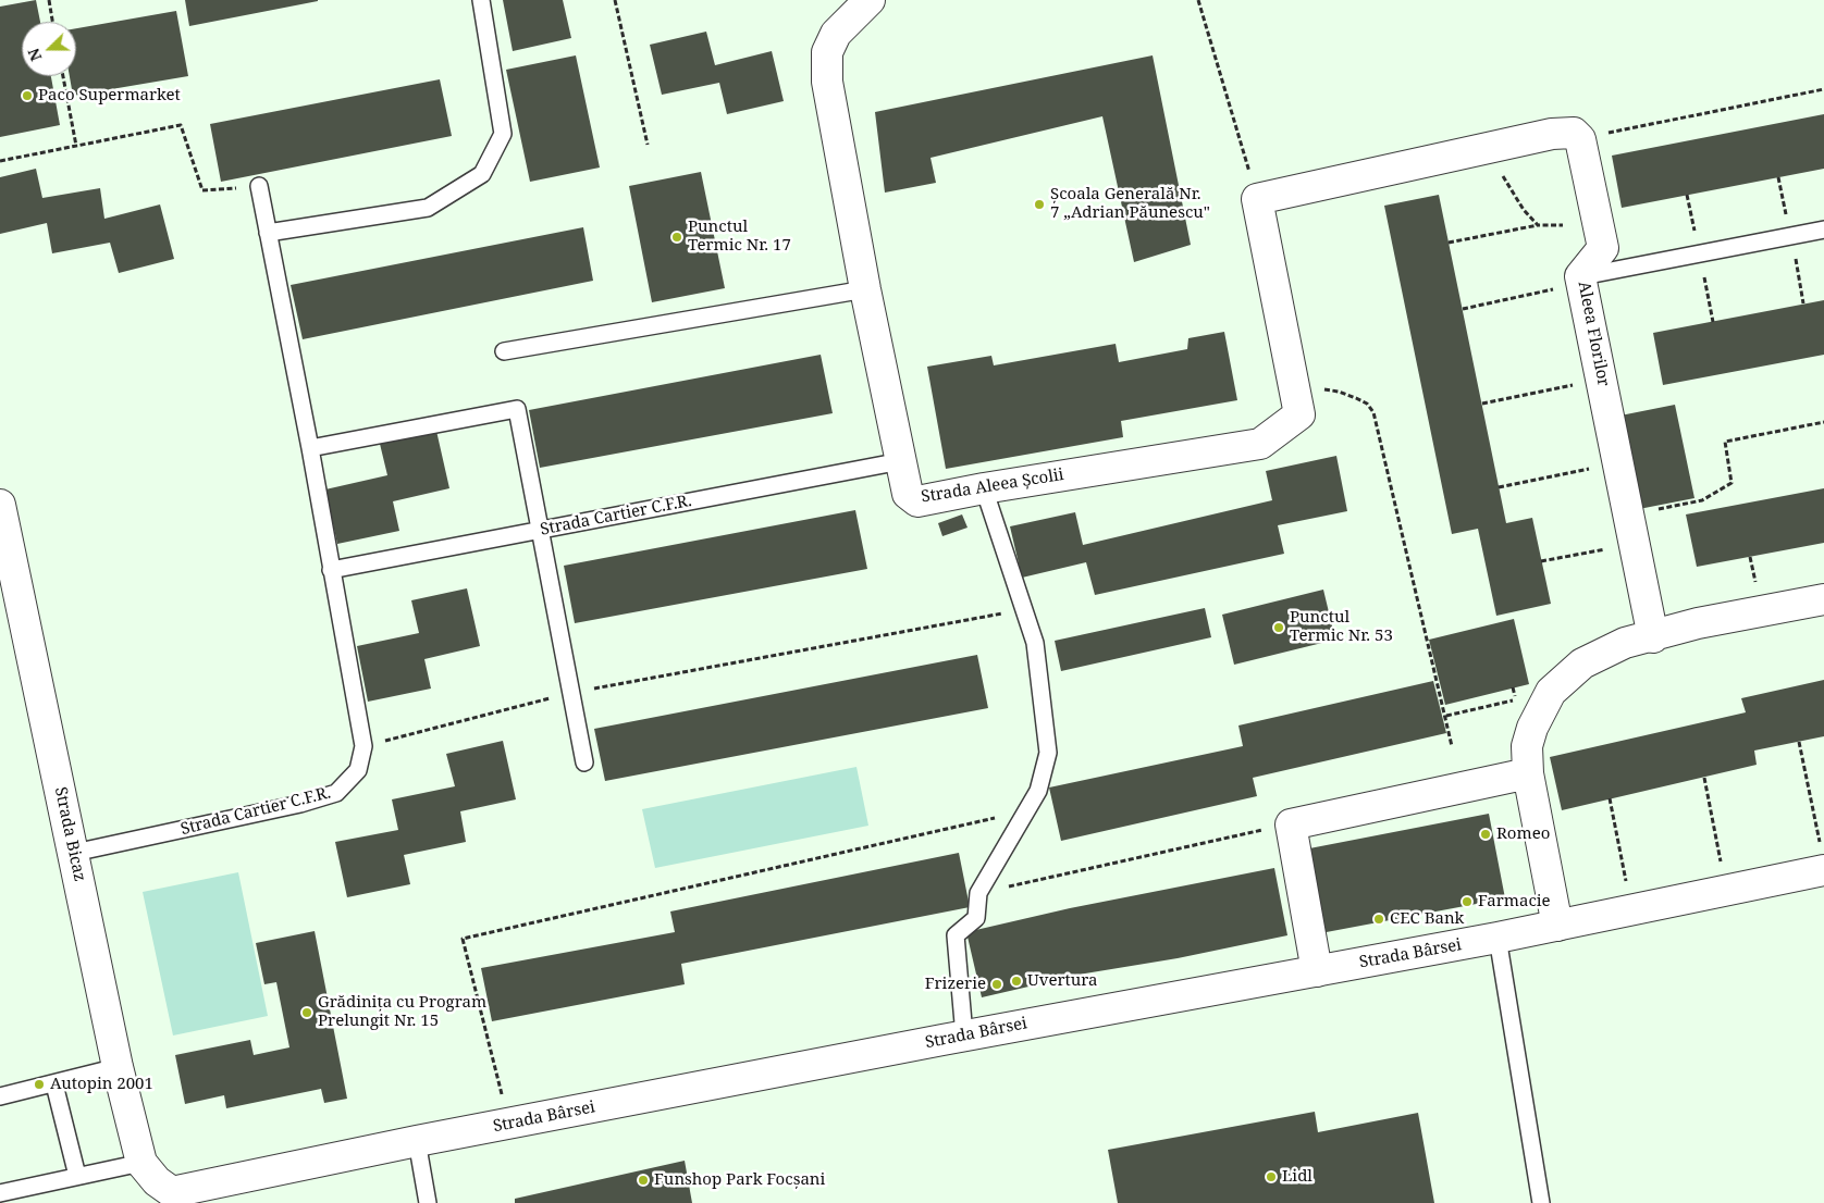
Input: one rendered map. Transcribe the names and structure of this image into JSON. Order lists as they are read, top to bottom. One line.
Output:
{"streets":{"street":["Aleea Florilor","Strada Aleea Școlii","Strada Bicaz","Strada Bârsei"],"lane":["Strada Cartier C.F.R."]},"crossings":[["Strada Aleea Școlii","Strada Cartier C.F.R."],["Strada Cartier C.F.R.","Strada Bicaz"],["Strada Bicaz","Strada Bârsei"]],"places":["Paco Supermarket","Școala Generală Nr. 7 „Adrian Păunescu\"","Punctul Termic Nr. 17","Punctul Termic Nr. 53","Romeo","Farmacie","CEC Bank","Uvertura","Frizerie","Grădinița cu Program Prelungit Nr. 15","Autopin 2001","Lidl","Funshop Park Focșani"],"north":"left"}
